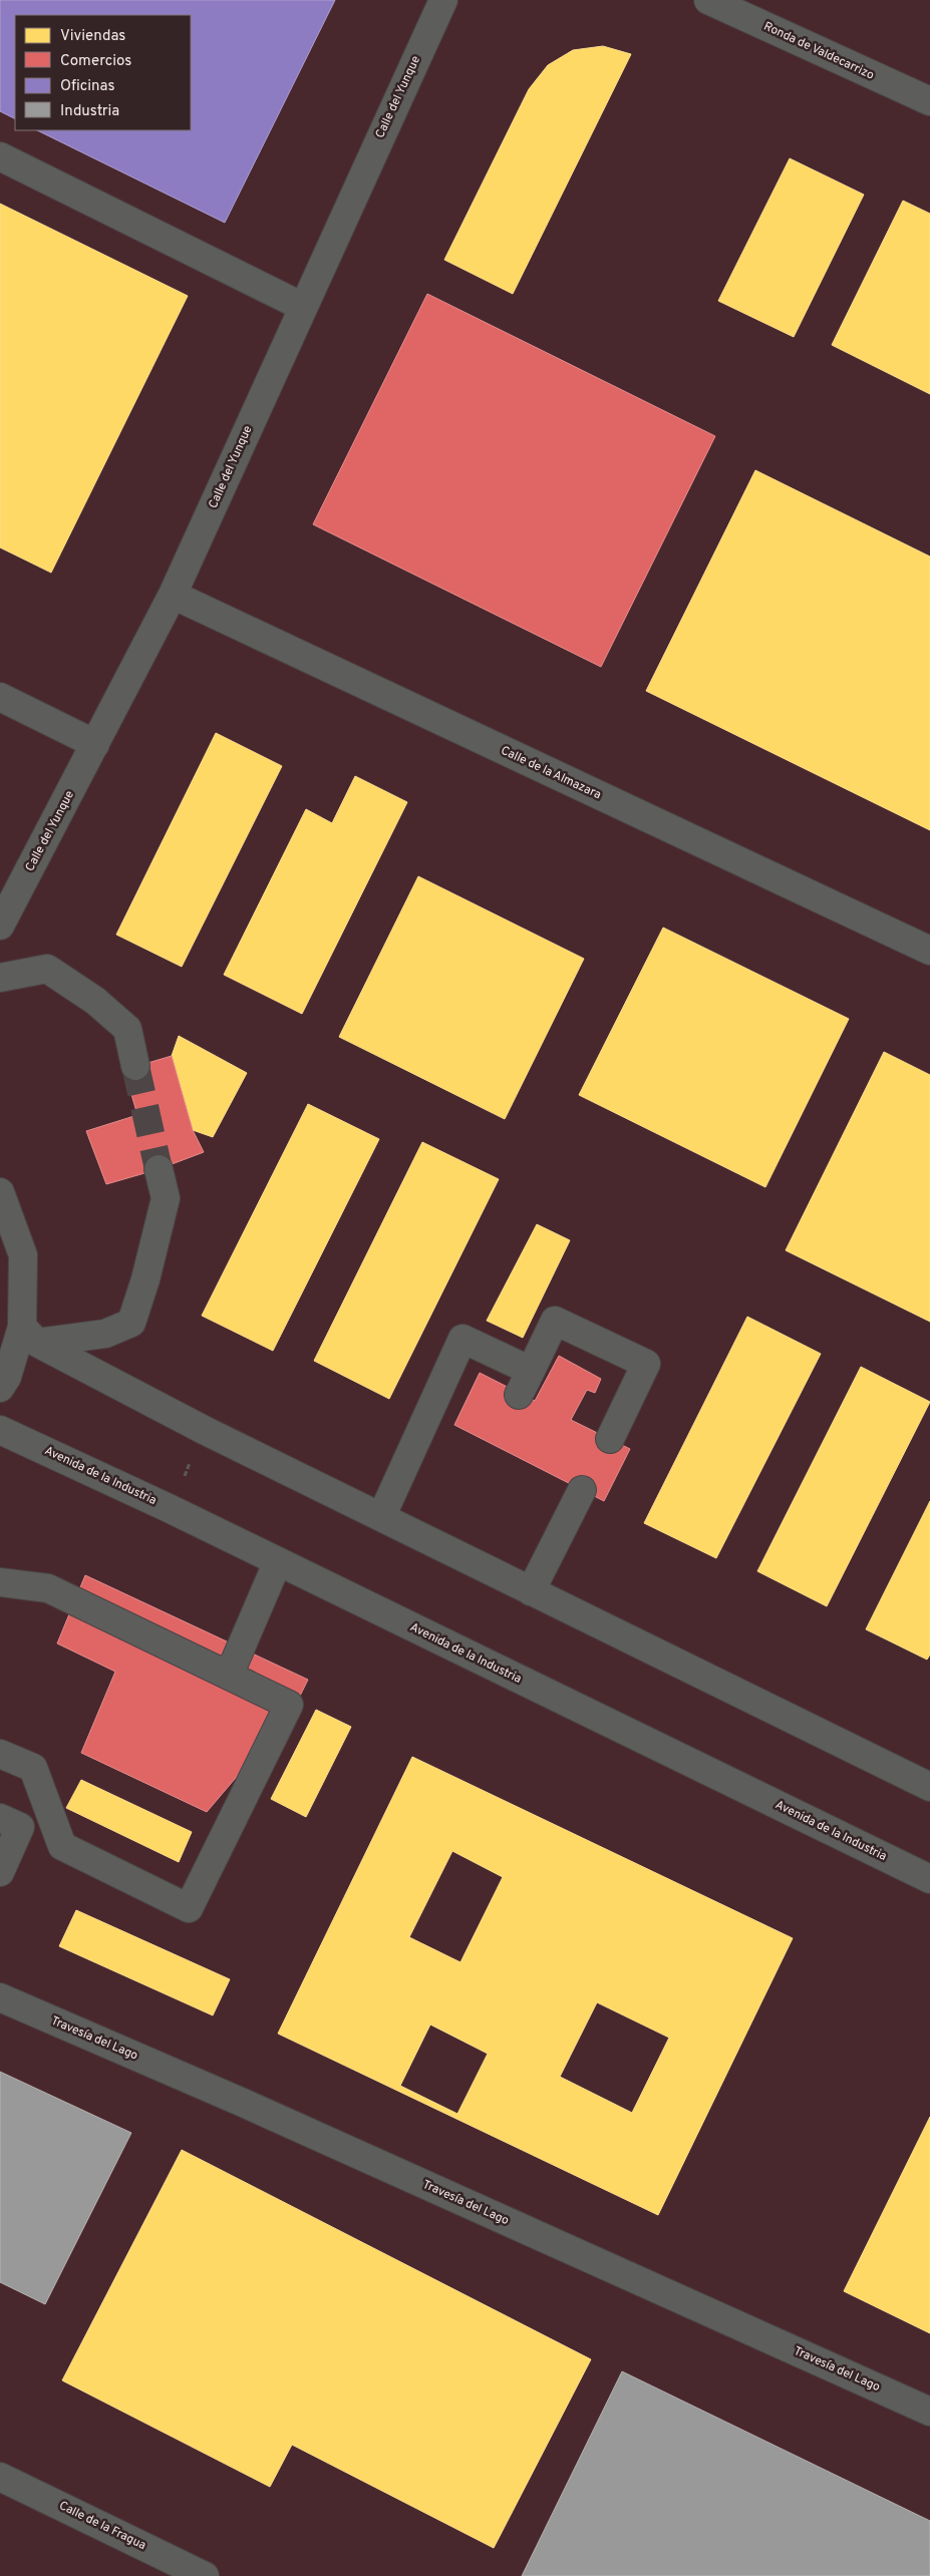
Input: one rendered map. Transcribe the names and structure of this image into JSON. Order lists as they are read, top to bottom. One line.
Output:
{"streets":{"street":["Ronda de Valdecarrizo","Calle del Yunque","Calle de la Almazara","Avenida de la Industria","Travesía del Lago","Calle de la Fragua"]},"crossings":[["Calle del Yunque","Calle de la Almazara"]],"legend":["Viviendas","Comercios","Oficinas","Industria"]}
